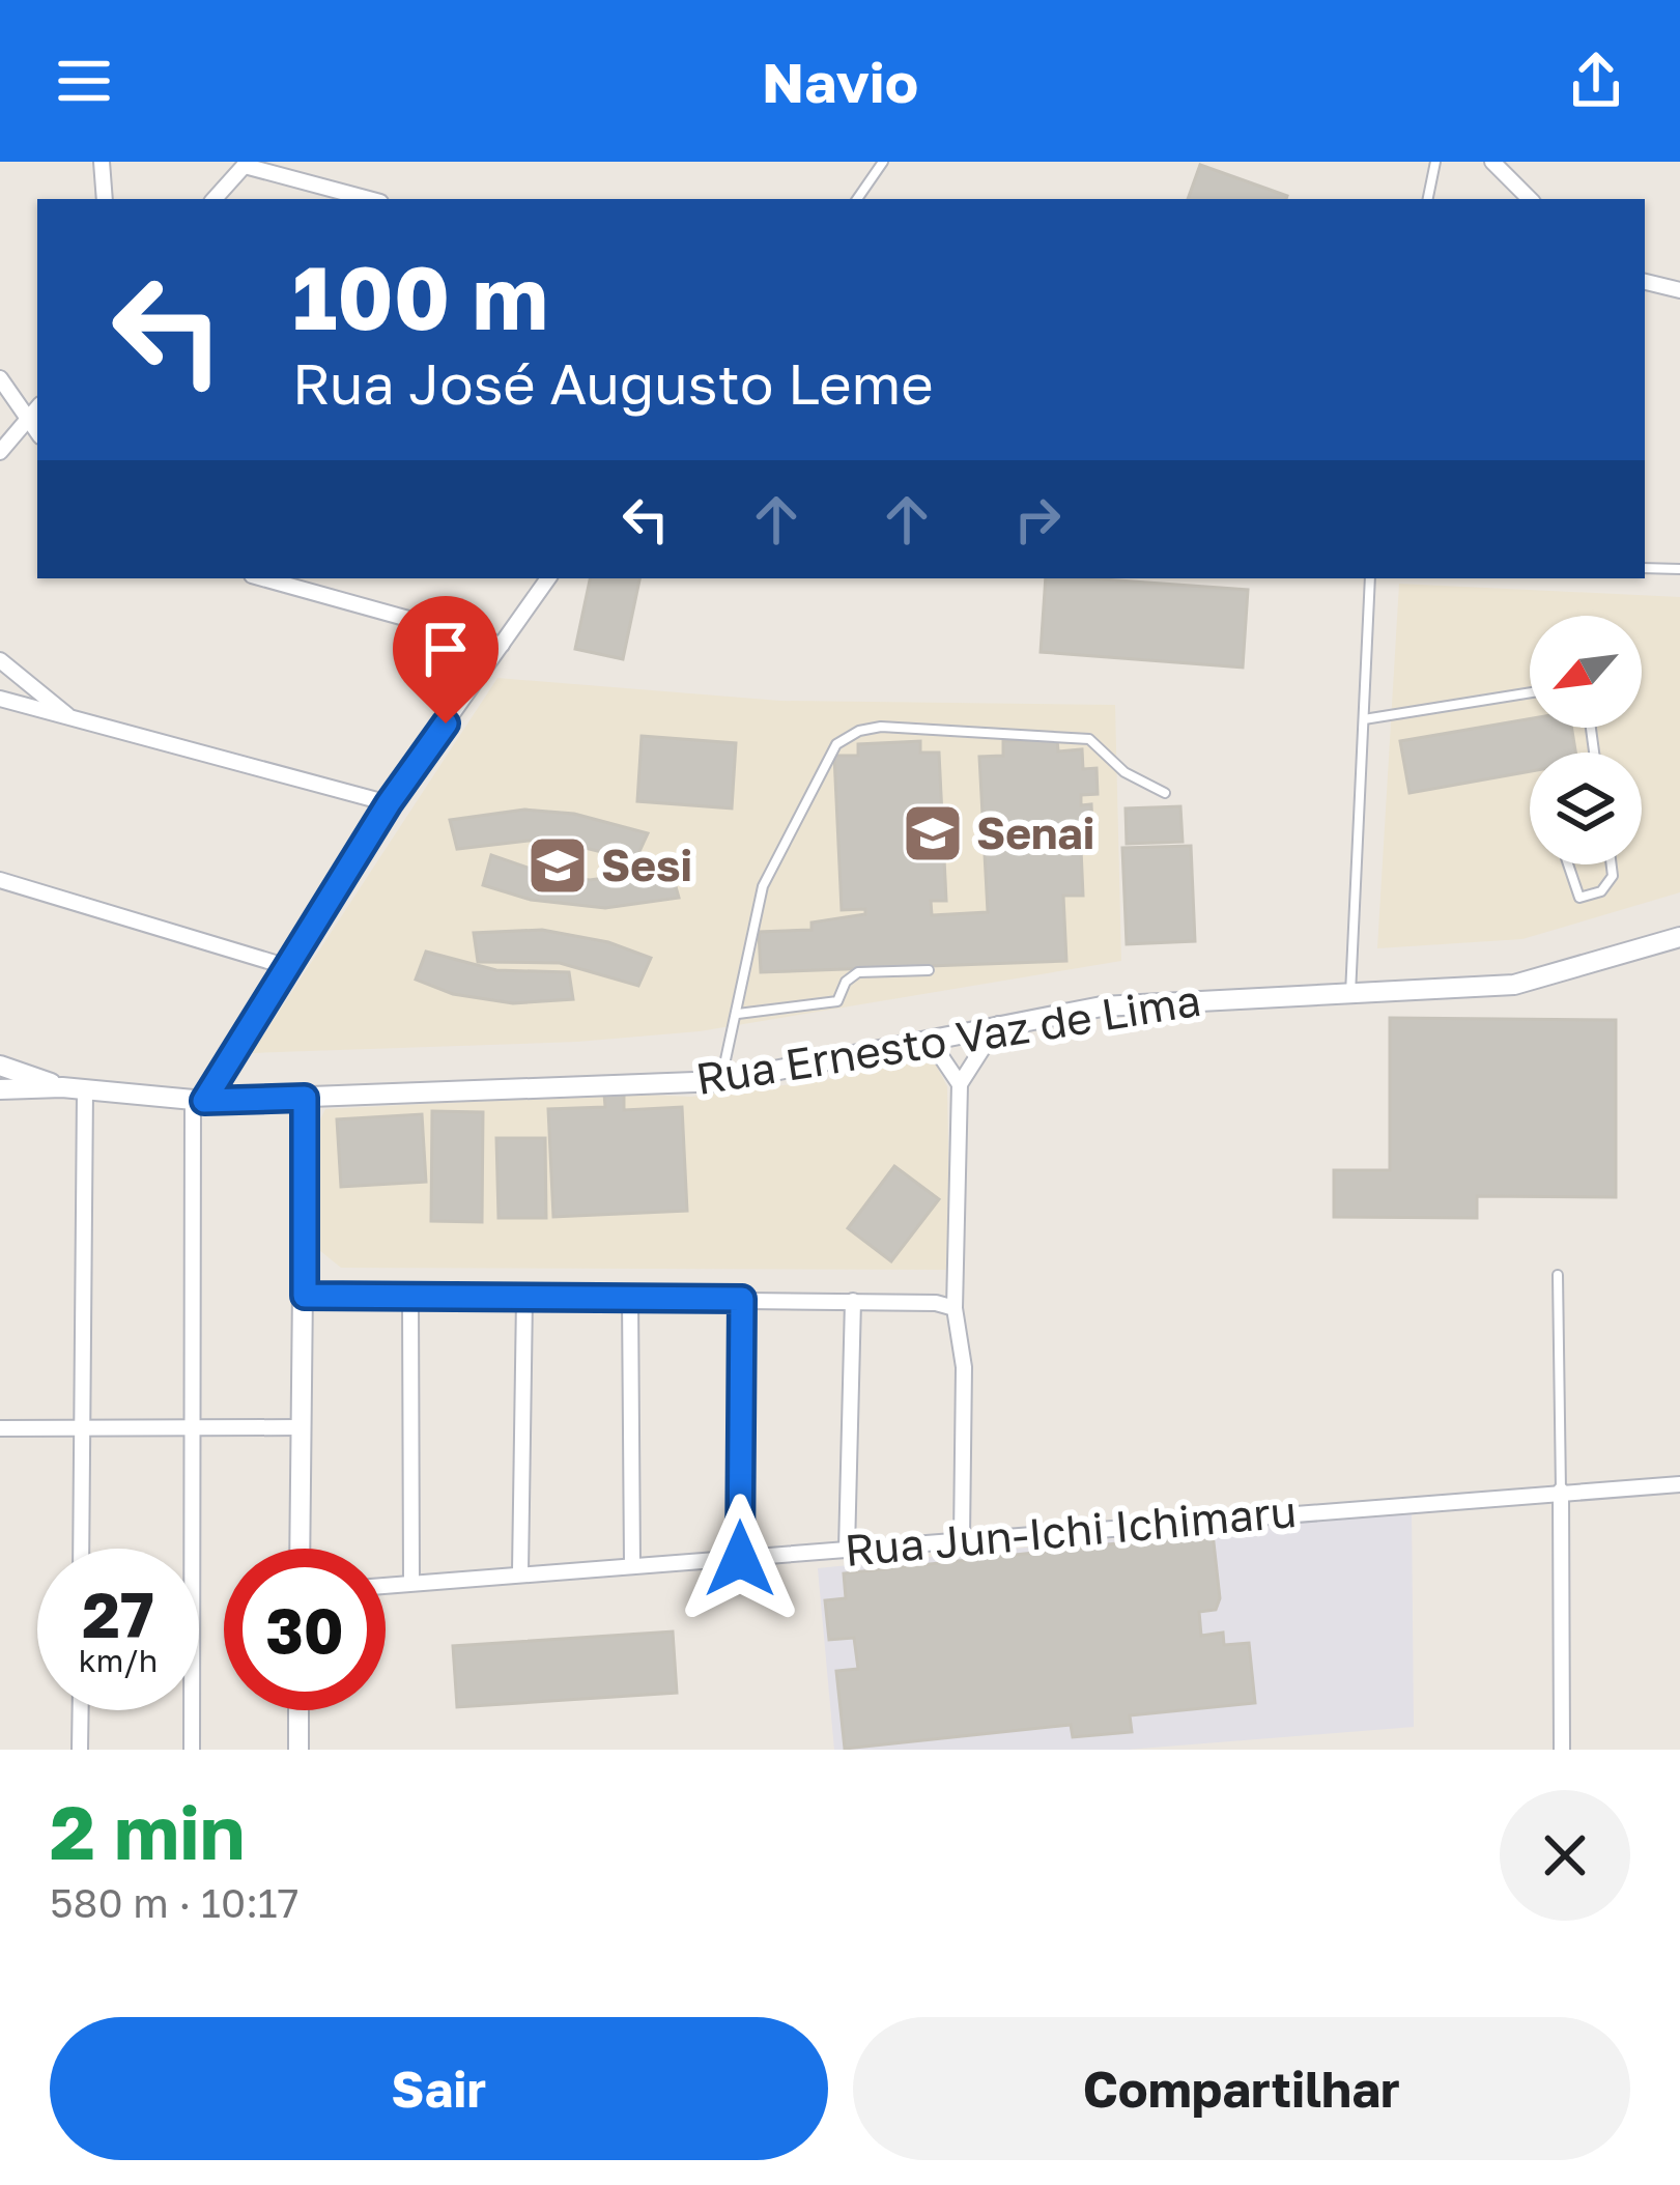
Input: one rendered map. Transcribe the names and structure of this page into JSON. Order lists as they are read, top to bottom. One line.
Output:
{"streets":{"street":["Rua Ernesto Vaz de Lima","Rua Jun-Ichi Ichimaru"]},"places":{"school or university":["Senai","Sesi"]},"north":"bottom left","page":{"header":"Navio","turn":["100 m","Rua José Augusto Leme"],"speed":"27 km/h","limit":"30","heading":["2 min","580 m · 10:17"],"buttons":["Sair","Compartilhar"]}}
